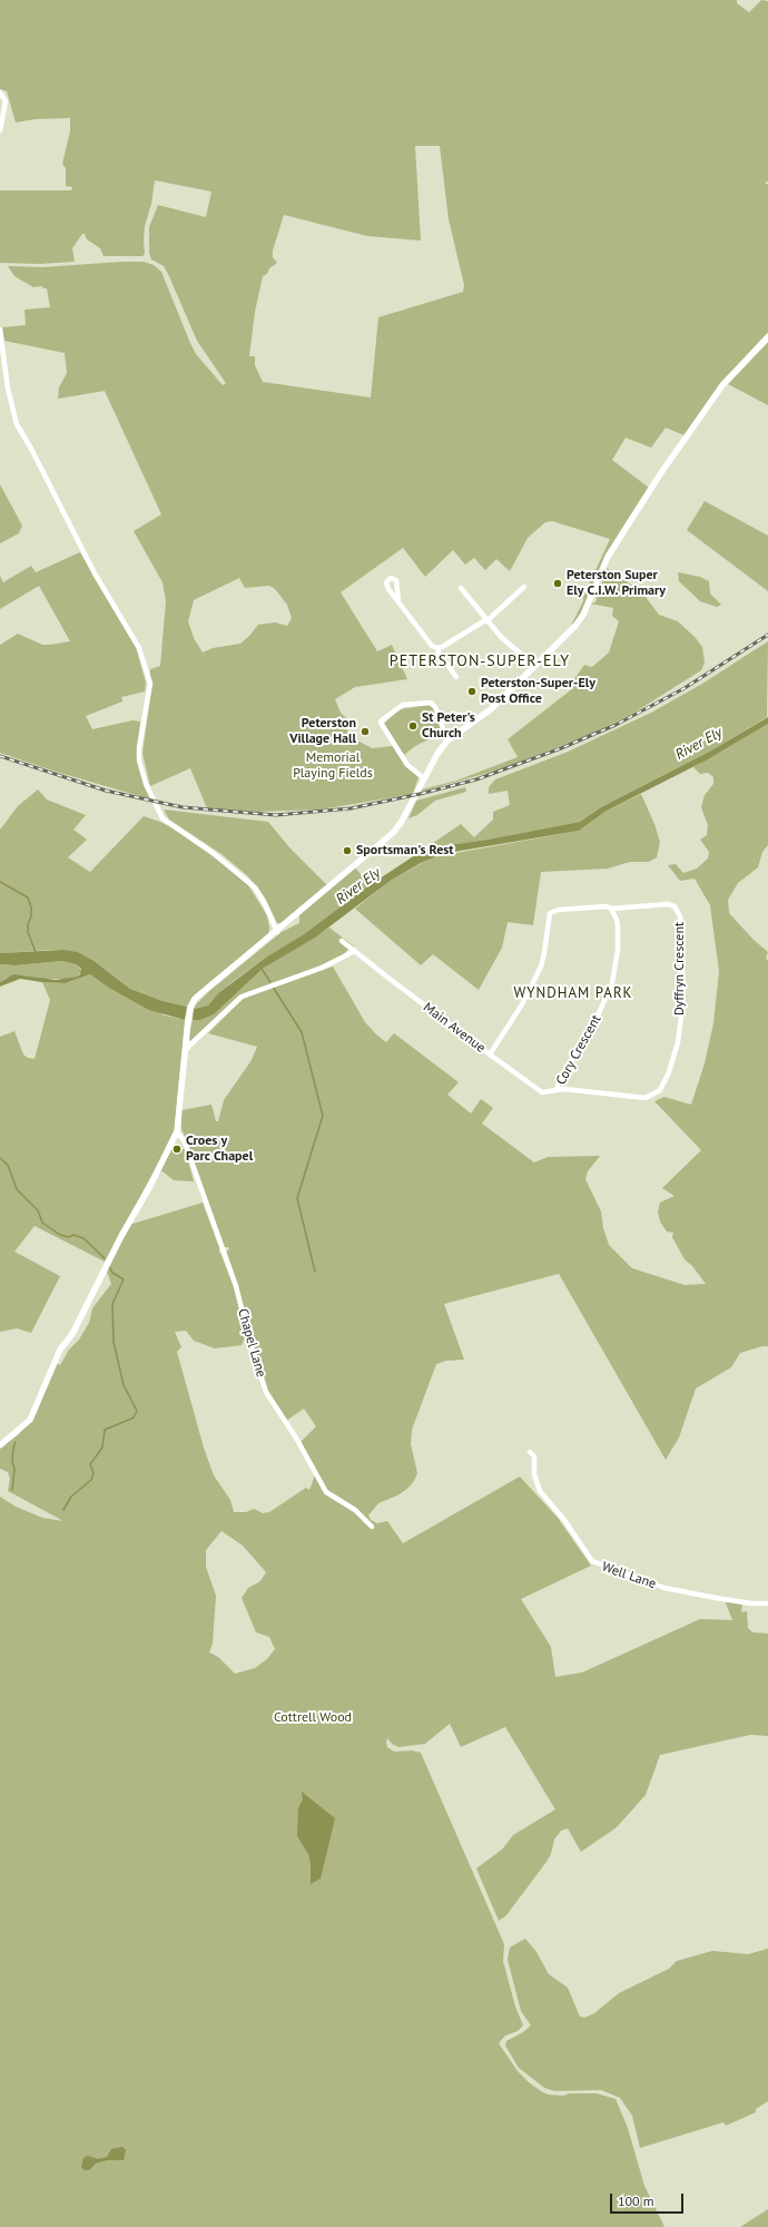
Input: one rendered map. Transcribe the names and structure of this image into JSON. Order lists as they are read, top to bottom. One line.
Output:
{"streets":{"street":["Dyffryn Crescent","Main Avenue","Cory Crescent","Chapel Lane","Well Lane"]},"crossings":[["Dyffryn Crescent","Main Avenue"],["Dyffryn Crescent","Cory Crescent"],["Main Avenue","Cory Crescent"]],"districts":["PETERSTON-SUPER-ELY","WYNDHAM PARK"],"water":["River Ely"],"parks":["Memorial Playing Fields","Cottrell Wood"],"places":["Peterston Super Ely C.I.W. Primary","Peterston-Super-Ely Post Office","St Peter's Church","Peterston Village Hall","Sportsman's Rest","Croes y Parc Chapel"],"scale_bar":"100 m"}
